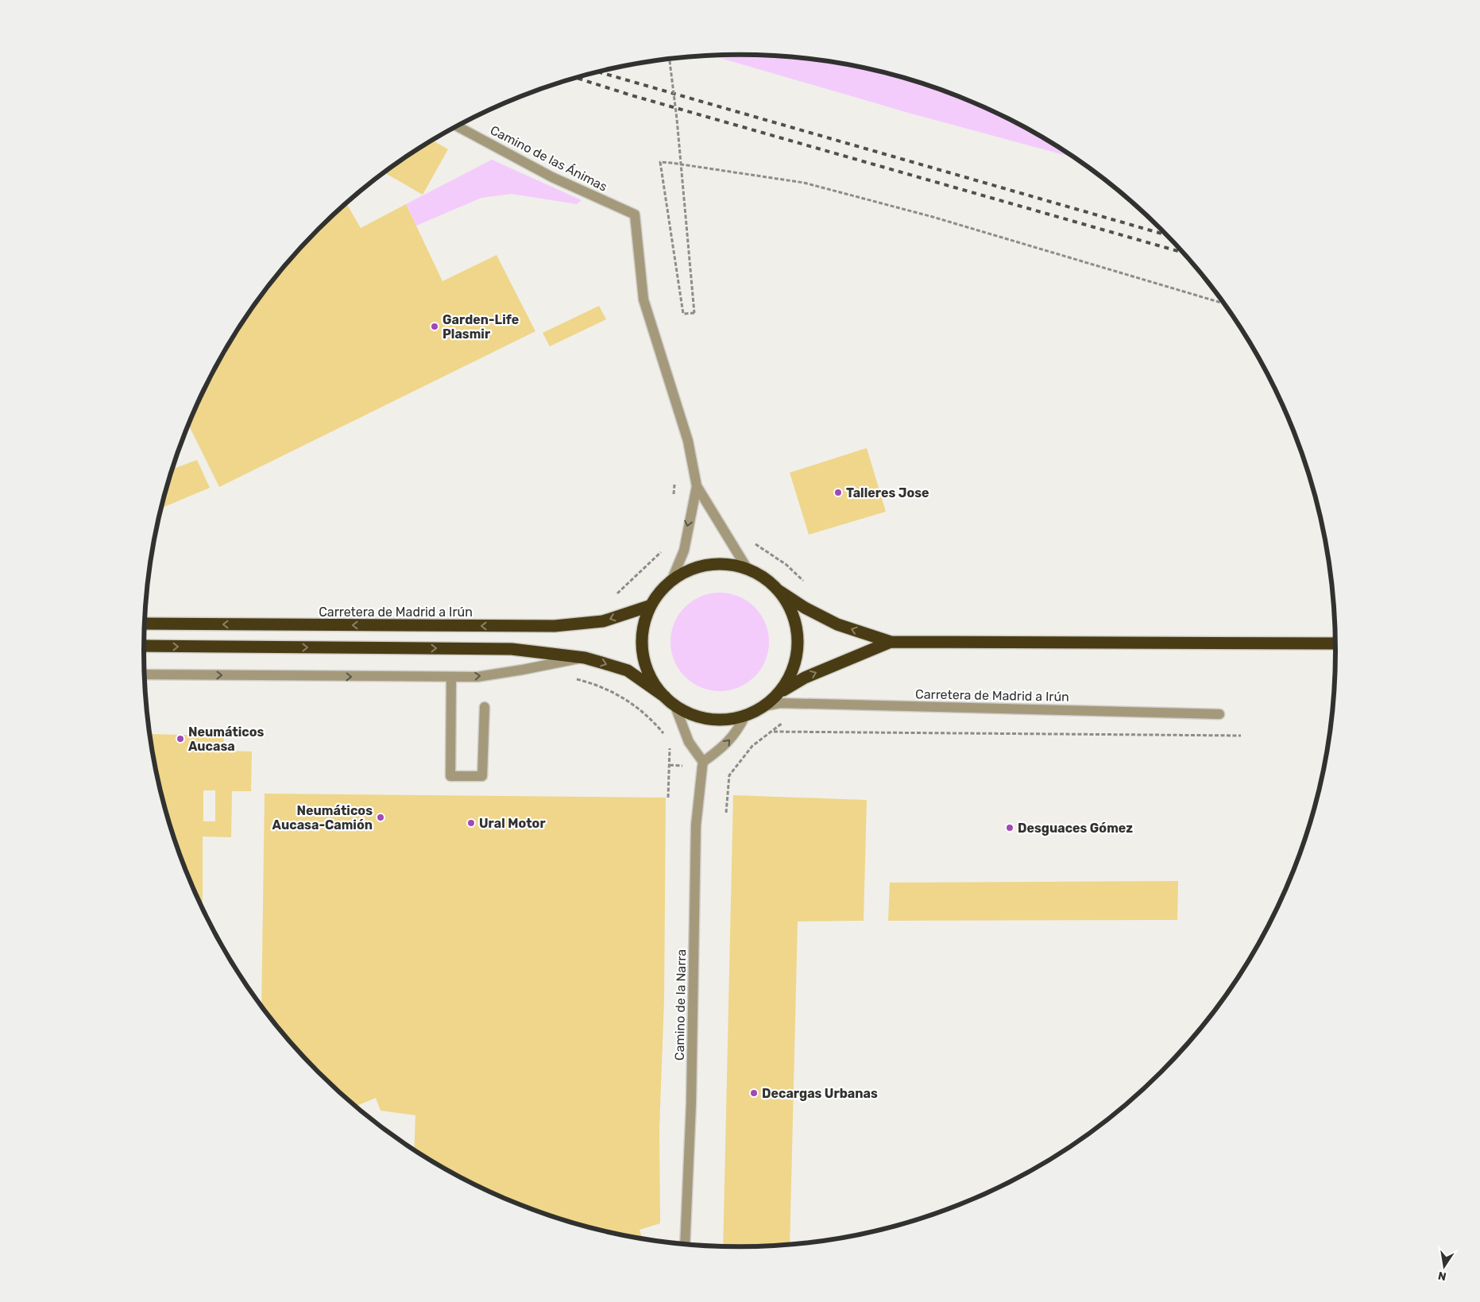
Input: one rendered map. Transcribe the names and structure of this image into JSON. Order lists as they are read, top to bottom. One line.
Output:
{"streets":{"highway":["Carretera de Madrid a Irún"],"street":["Camino de las Ánimas","Camino de la Narra"]},"places":["Garden-Life Plasmir","Talleres Jose","Neumáticos Aucasa","Neumáticos Aucasa-Camión","Ural Motor","Desguaces Gómez","Decargas Urbanas"],"north":"bottom"}
